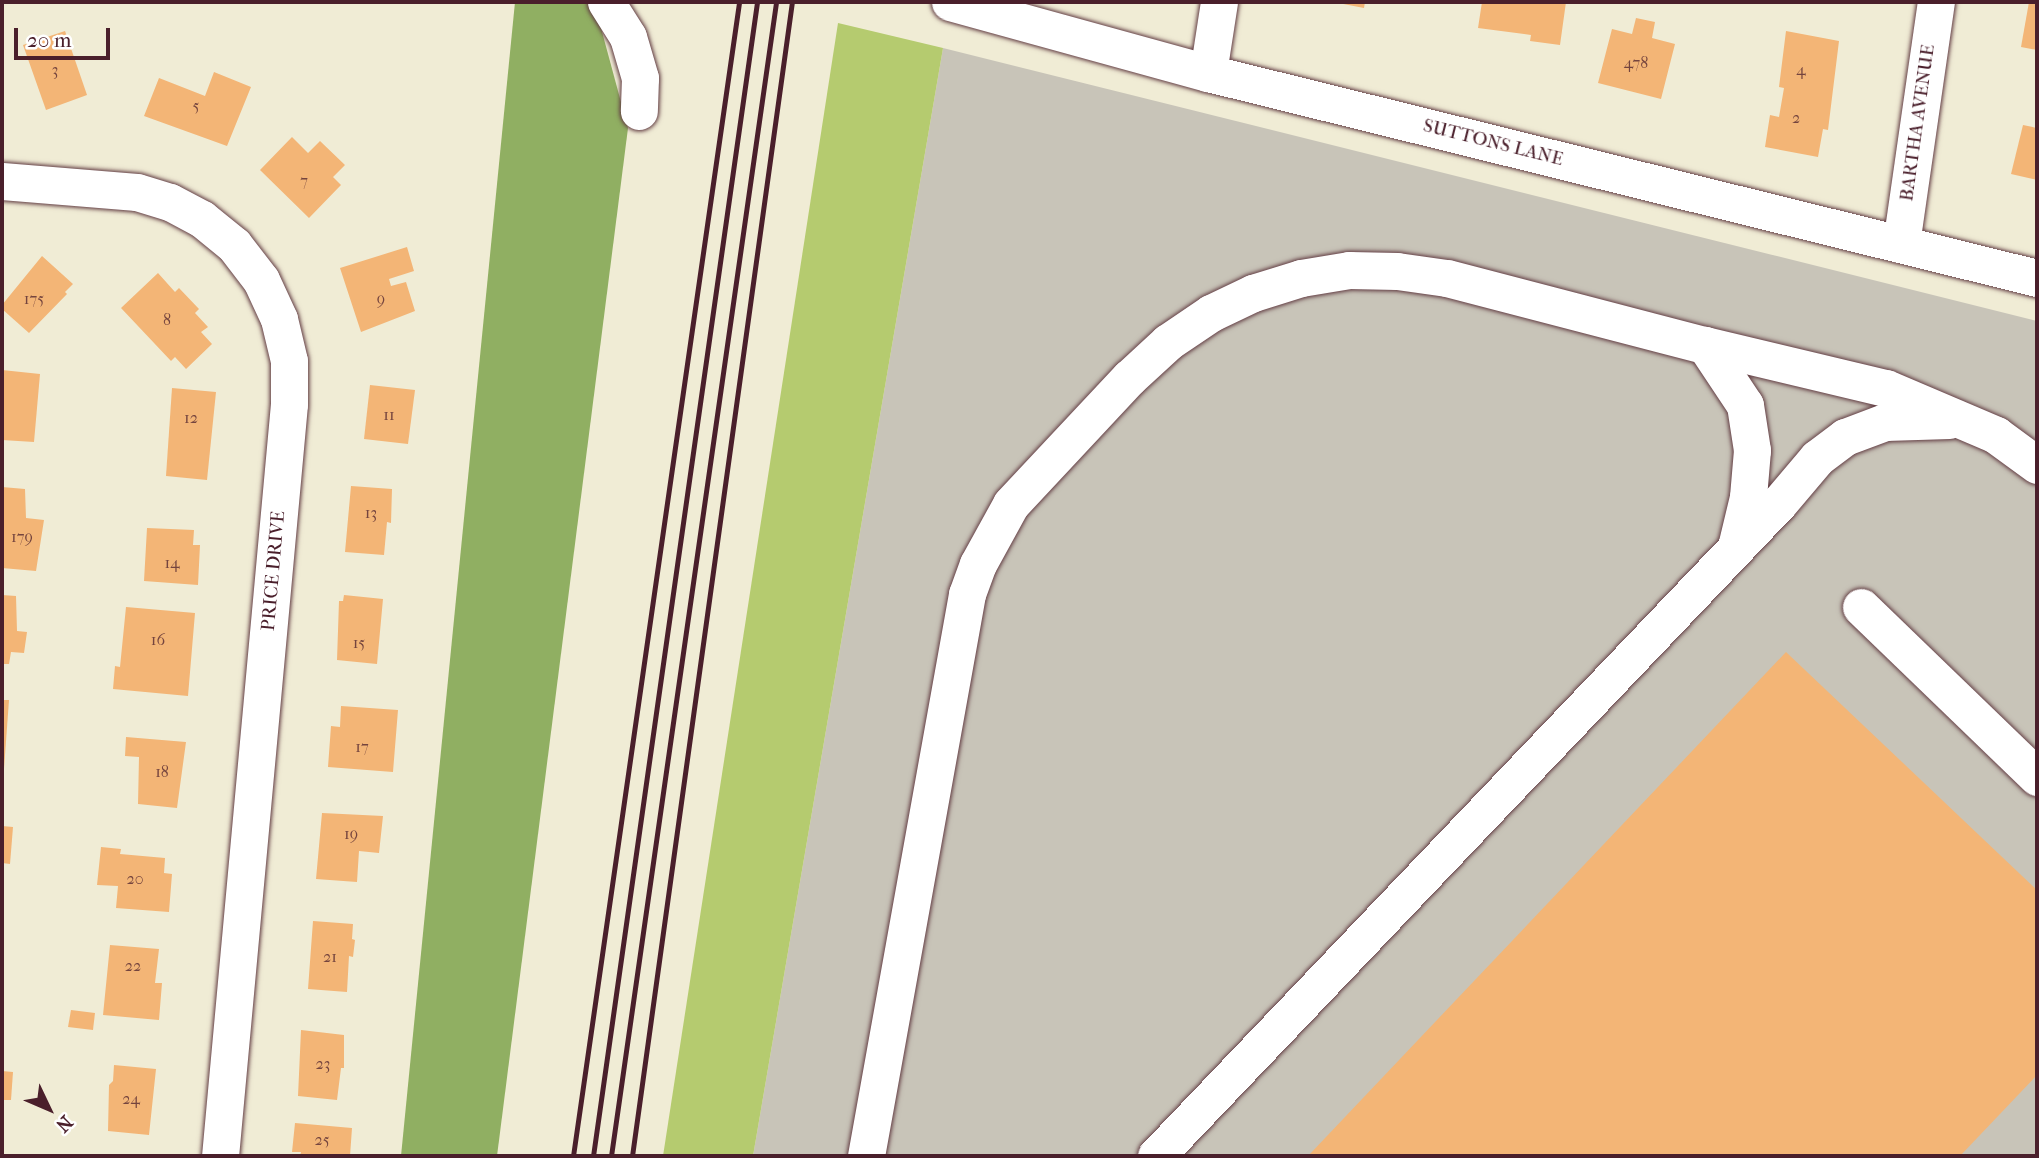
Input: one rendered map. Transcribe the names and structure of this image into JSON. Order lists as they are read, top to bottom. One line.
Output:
{"streets":{"street":["BARTHA AVENUE","SUTTONS LANE","PRICE DRIVE"]},"crossings":[["BARTHA AVENUE","SUTTONS LANE"]],"house_numbers":["478","3","4","5","2","7","175","9","8","11","12","13","179","14","16","15","17","18","19","20","21","22","23","24","25"],"scale_bar":"20 m","north":"bottom right"}
